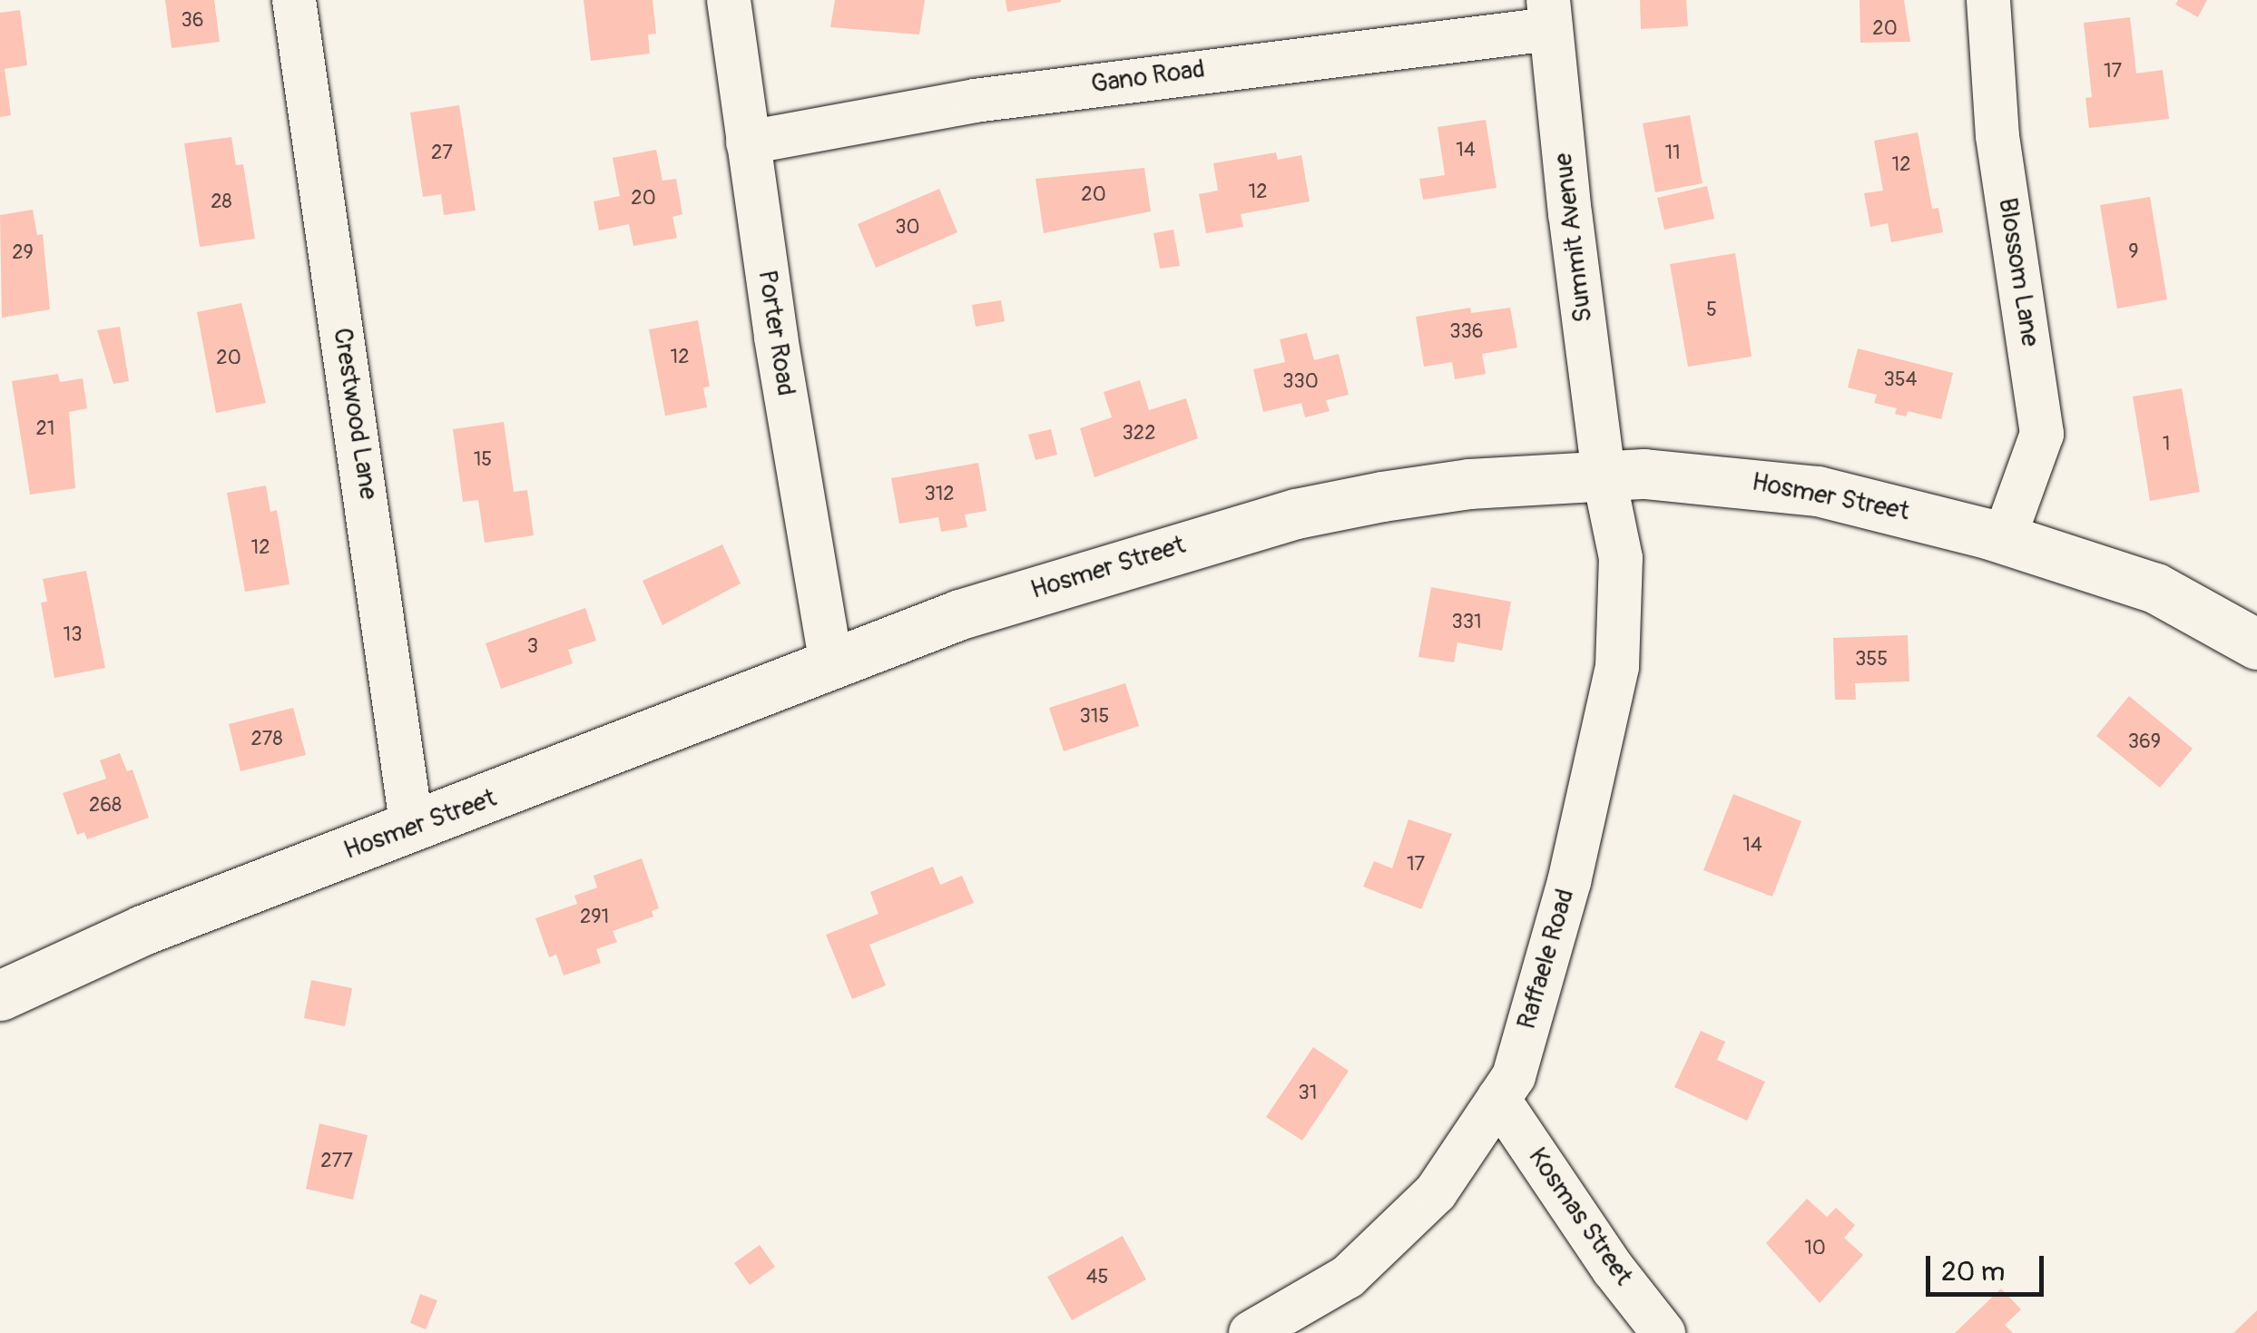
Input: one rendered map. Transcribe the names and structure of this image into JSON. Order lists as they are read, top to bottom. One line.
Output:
{"streets":{"street":["Gano Road","Summit Avenue","Blossom Lane","Porter Road","Crestwood Lane","Hosmer Street","Raffaele Road","Kosmas Street"]},"crossings":[["Gano Road","Summit Avenue"],["Gano Road","Porter Road"],["Summit Avenue","Hosmer Street"],["Summit Avenue","Raffaele Road"],["Blossom Lane","Hosmer Street"],["Porter Road","Hosmer Street"],["Crestwood Lane","Hosmer Street"],["Hosmer Street","Raffaele Road"],["Raffaele Road","Kosmas Street"]],"house_numbers":["36","20","17","14","27","11","12","12","20","20","28","30","9","29","5","336","12","20","354","330","21","322","1","15","312","12","331","13","3","355","315","278","369","268","14","17","291","31","277","10","45"],"scale_bar":"20 m"}
